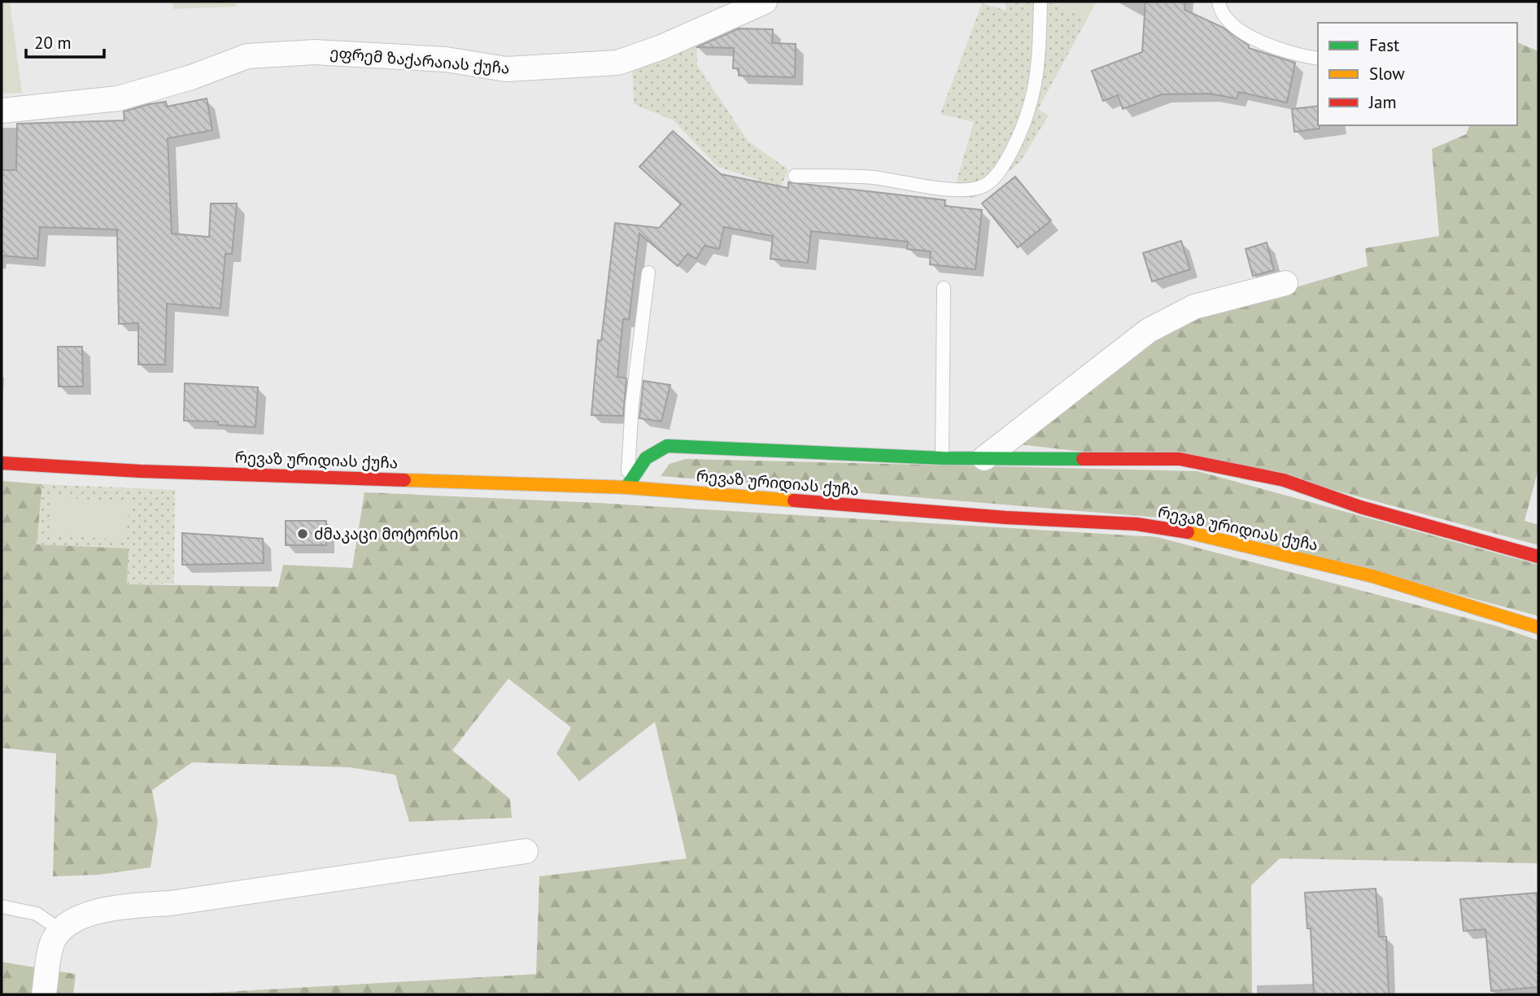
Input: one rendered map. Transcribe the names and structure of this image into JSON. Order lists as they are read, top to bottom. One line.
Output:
{"streets":{"street":["ეფრემ ზაქარაიას ქუჩა","რევაზ ურიდიას ქუჩა"]},"places":["ძმაკაცი მოტორსი"],"legend":["Fast","Slow","Jam"],"scale_bar":"20 m"}
